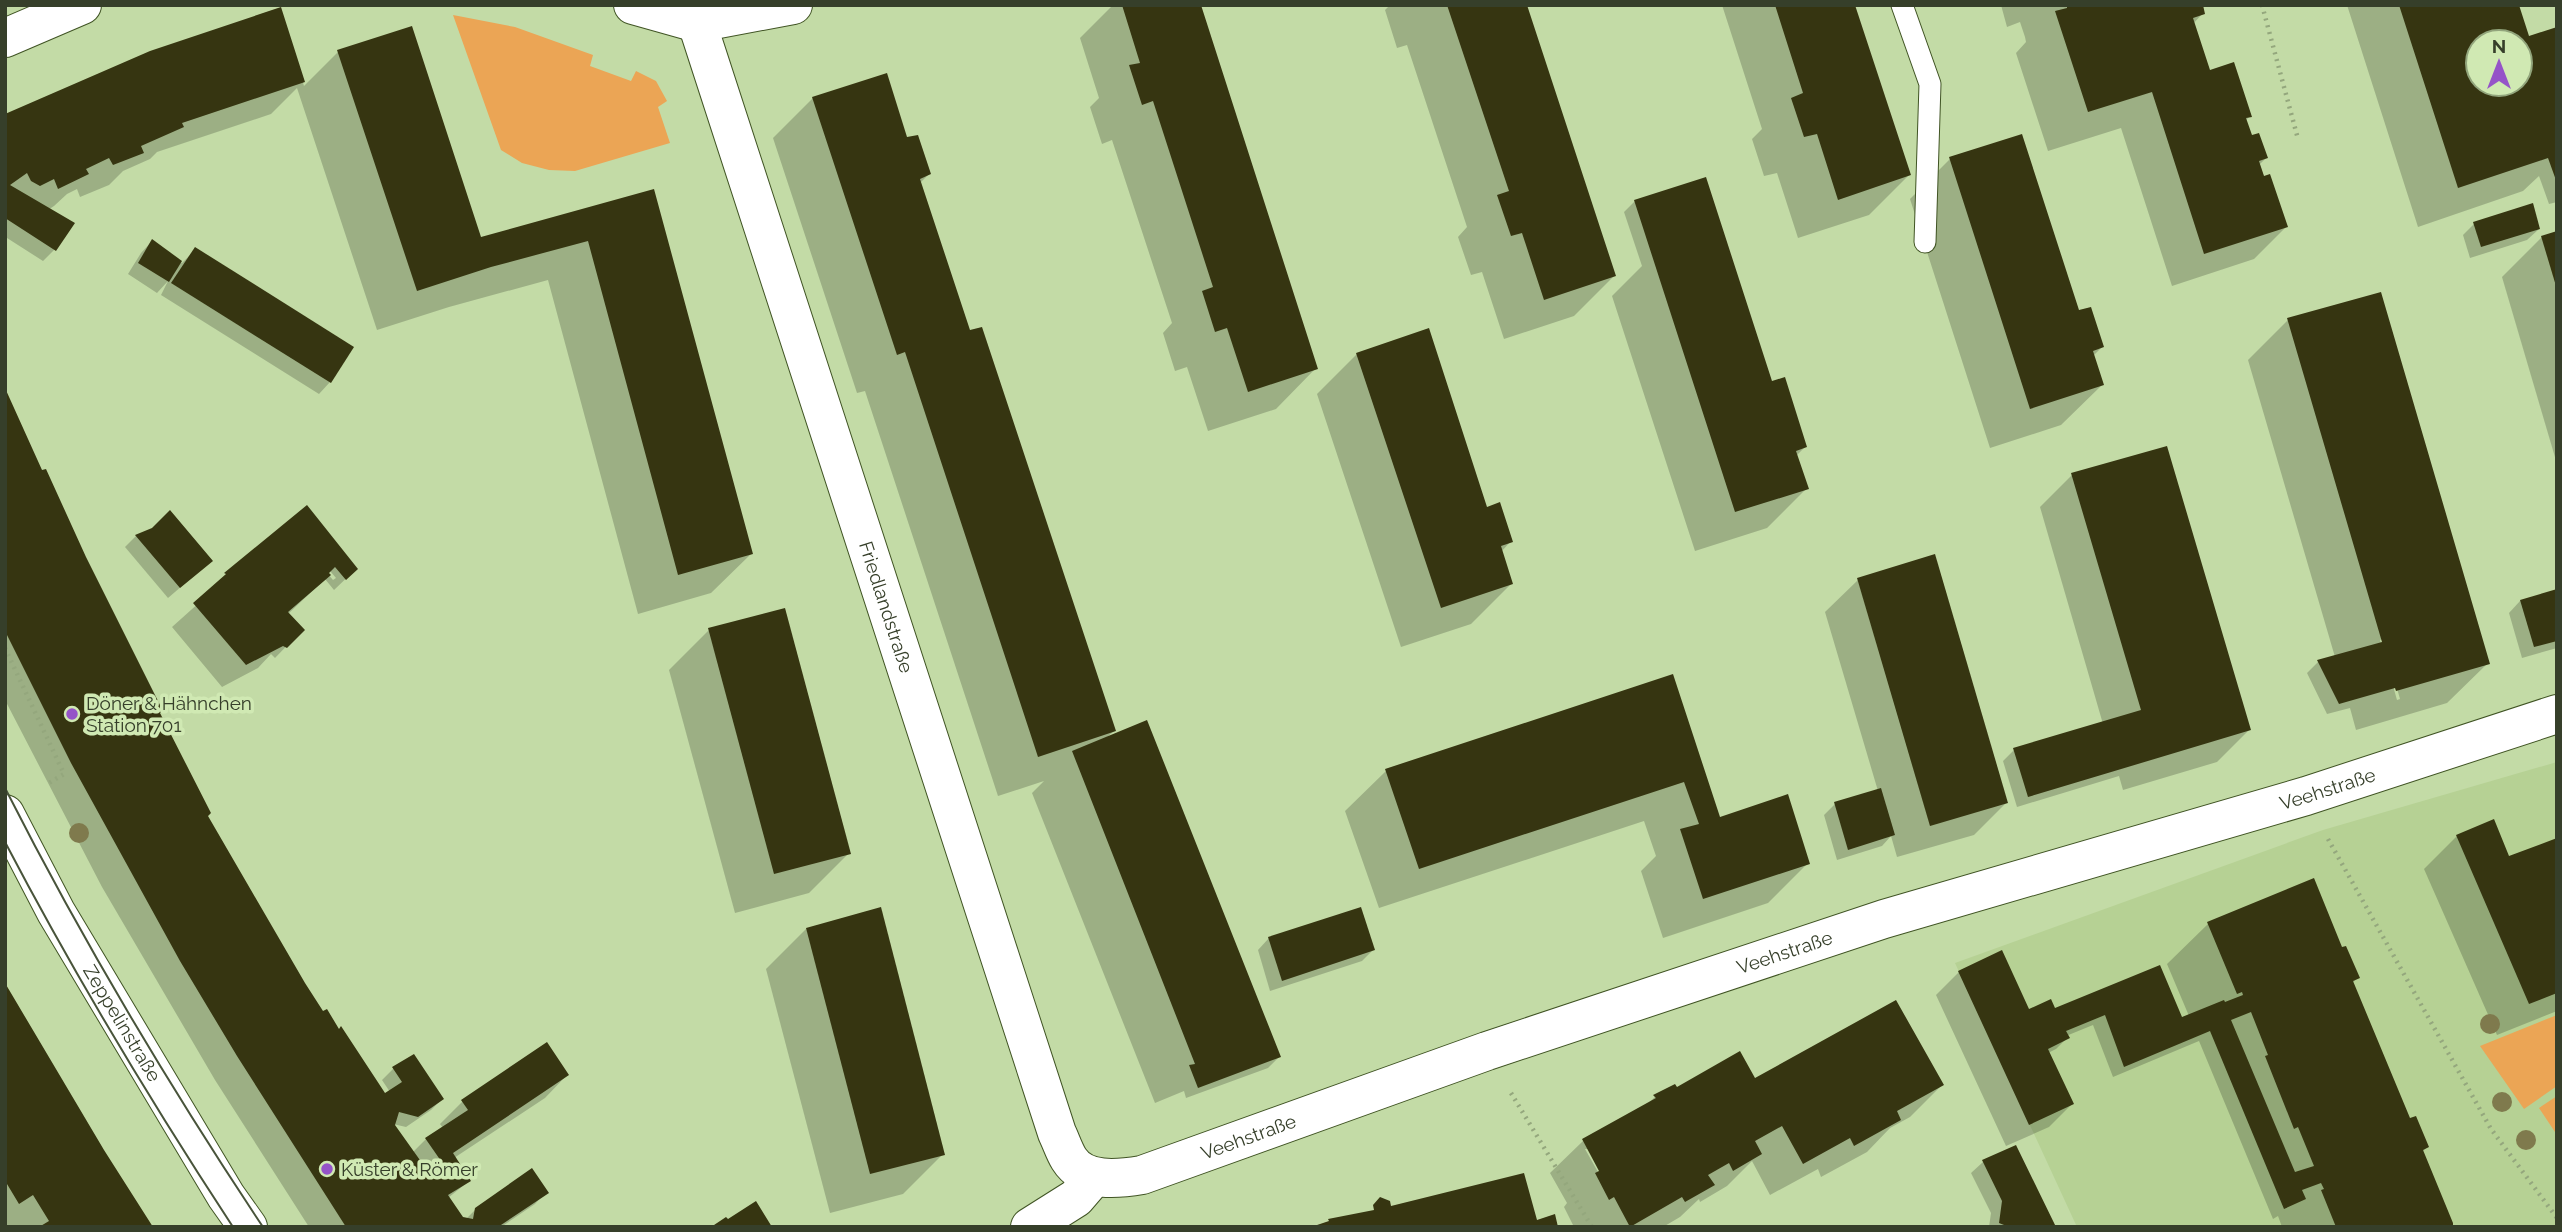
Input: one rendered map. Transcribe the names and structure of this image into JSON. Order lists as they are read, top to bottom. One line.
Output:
{"streets":{"street":["Friedlandstraße","Veehstraße","Zeppelinstraße"]},"crossings":[["Friedlandstraße","Veehstraße"]],"places":["Döner & Hähnchen Station 701","Küster & Römer"],"north":"top"}
